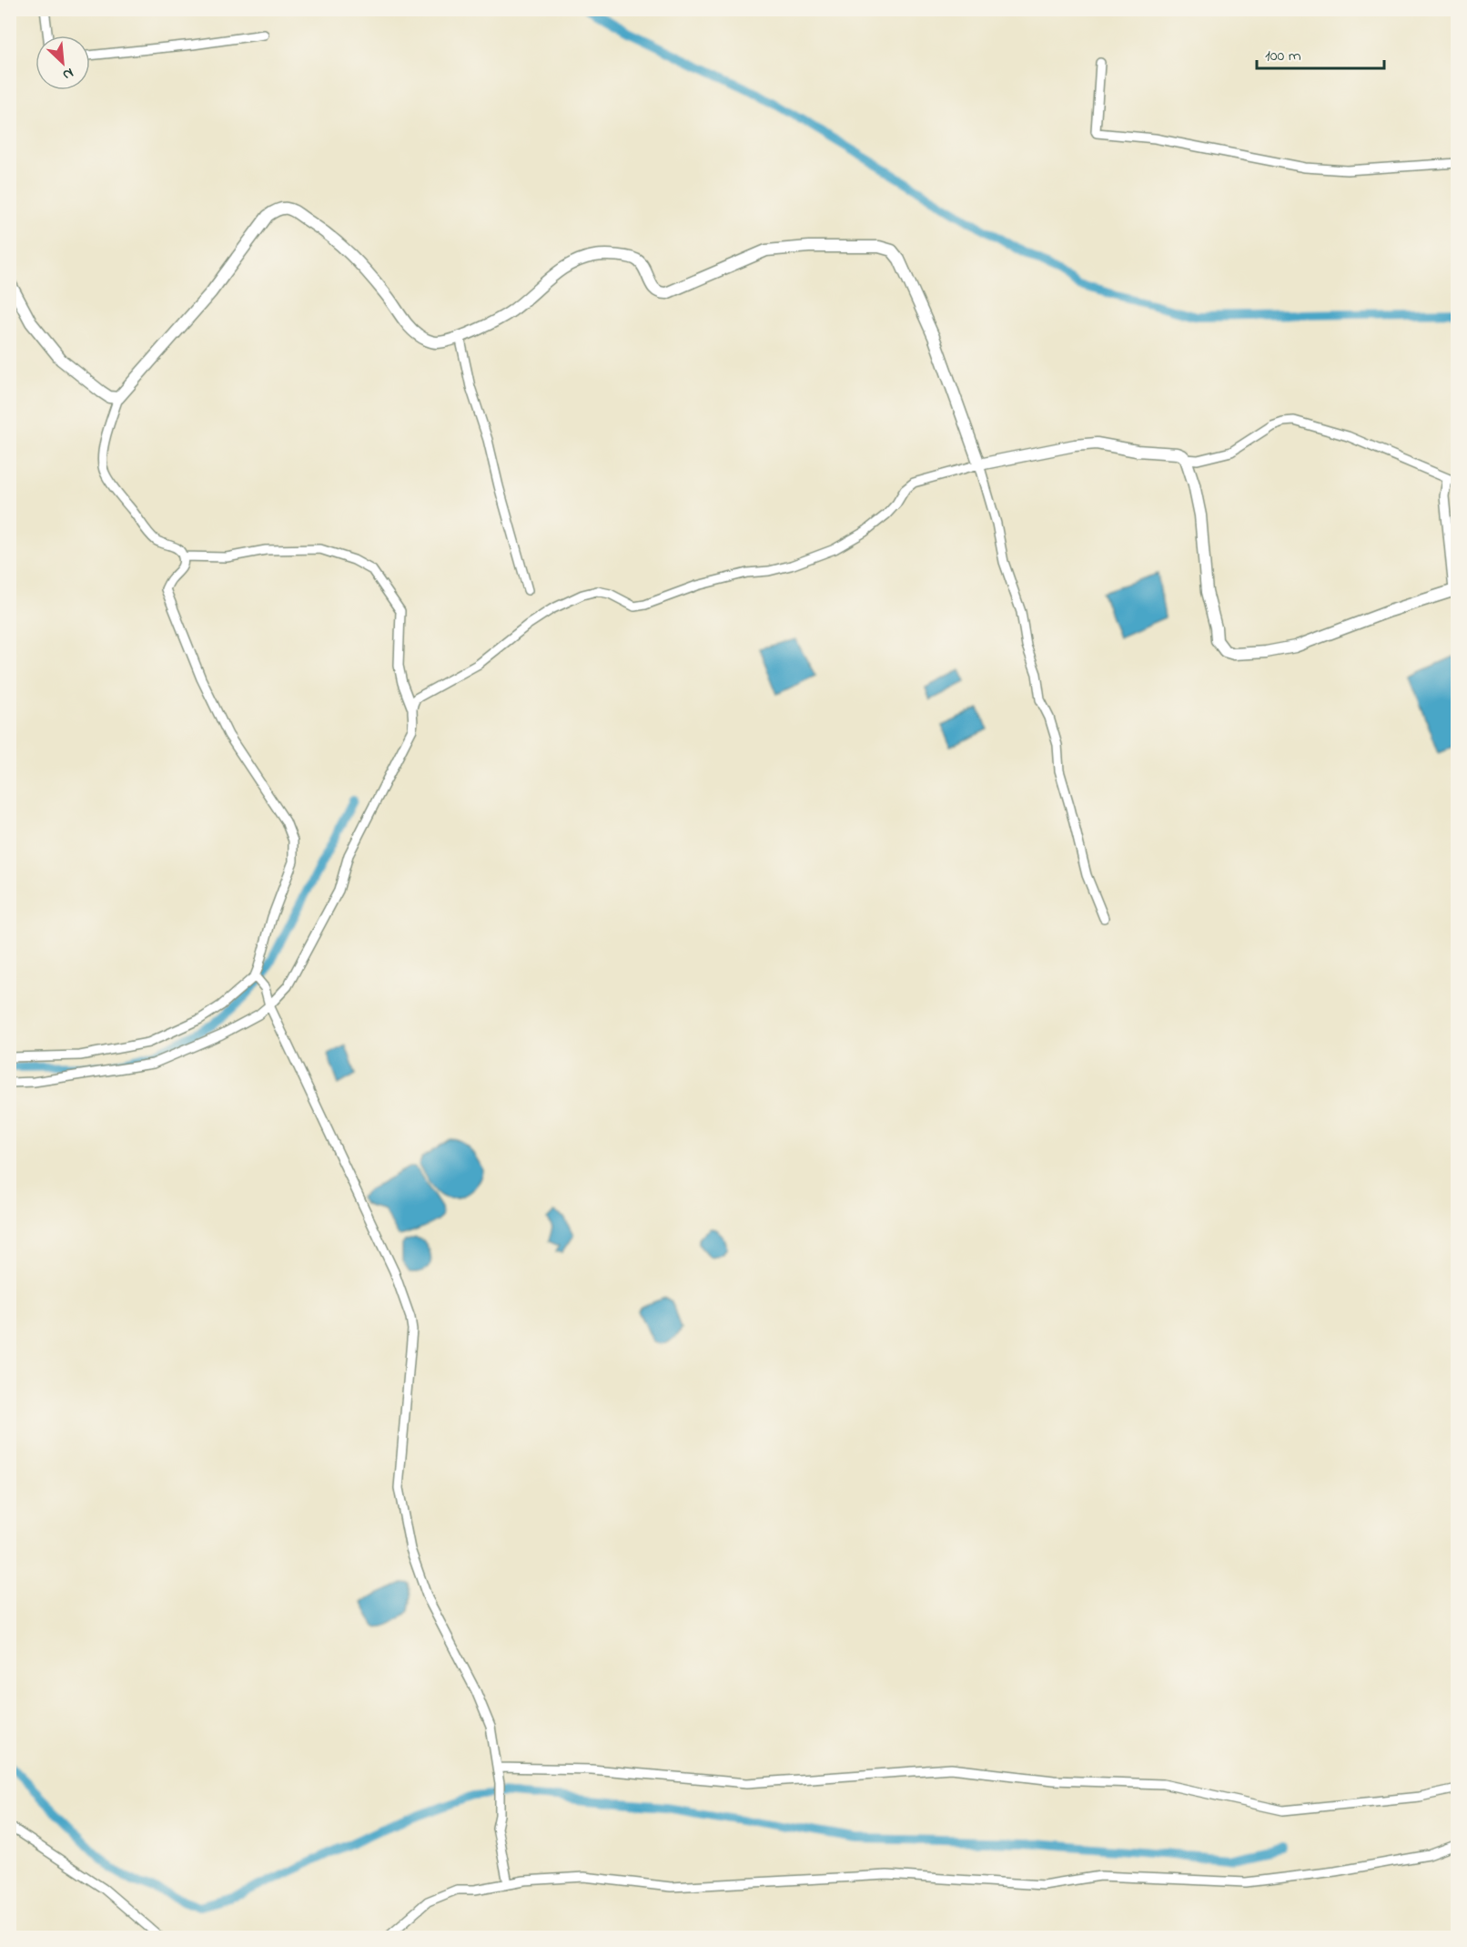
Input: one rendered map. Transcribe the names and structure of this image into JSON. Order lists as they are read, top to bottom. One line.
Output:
{"scale_bar":"100 m","north":"bottom right"}
